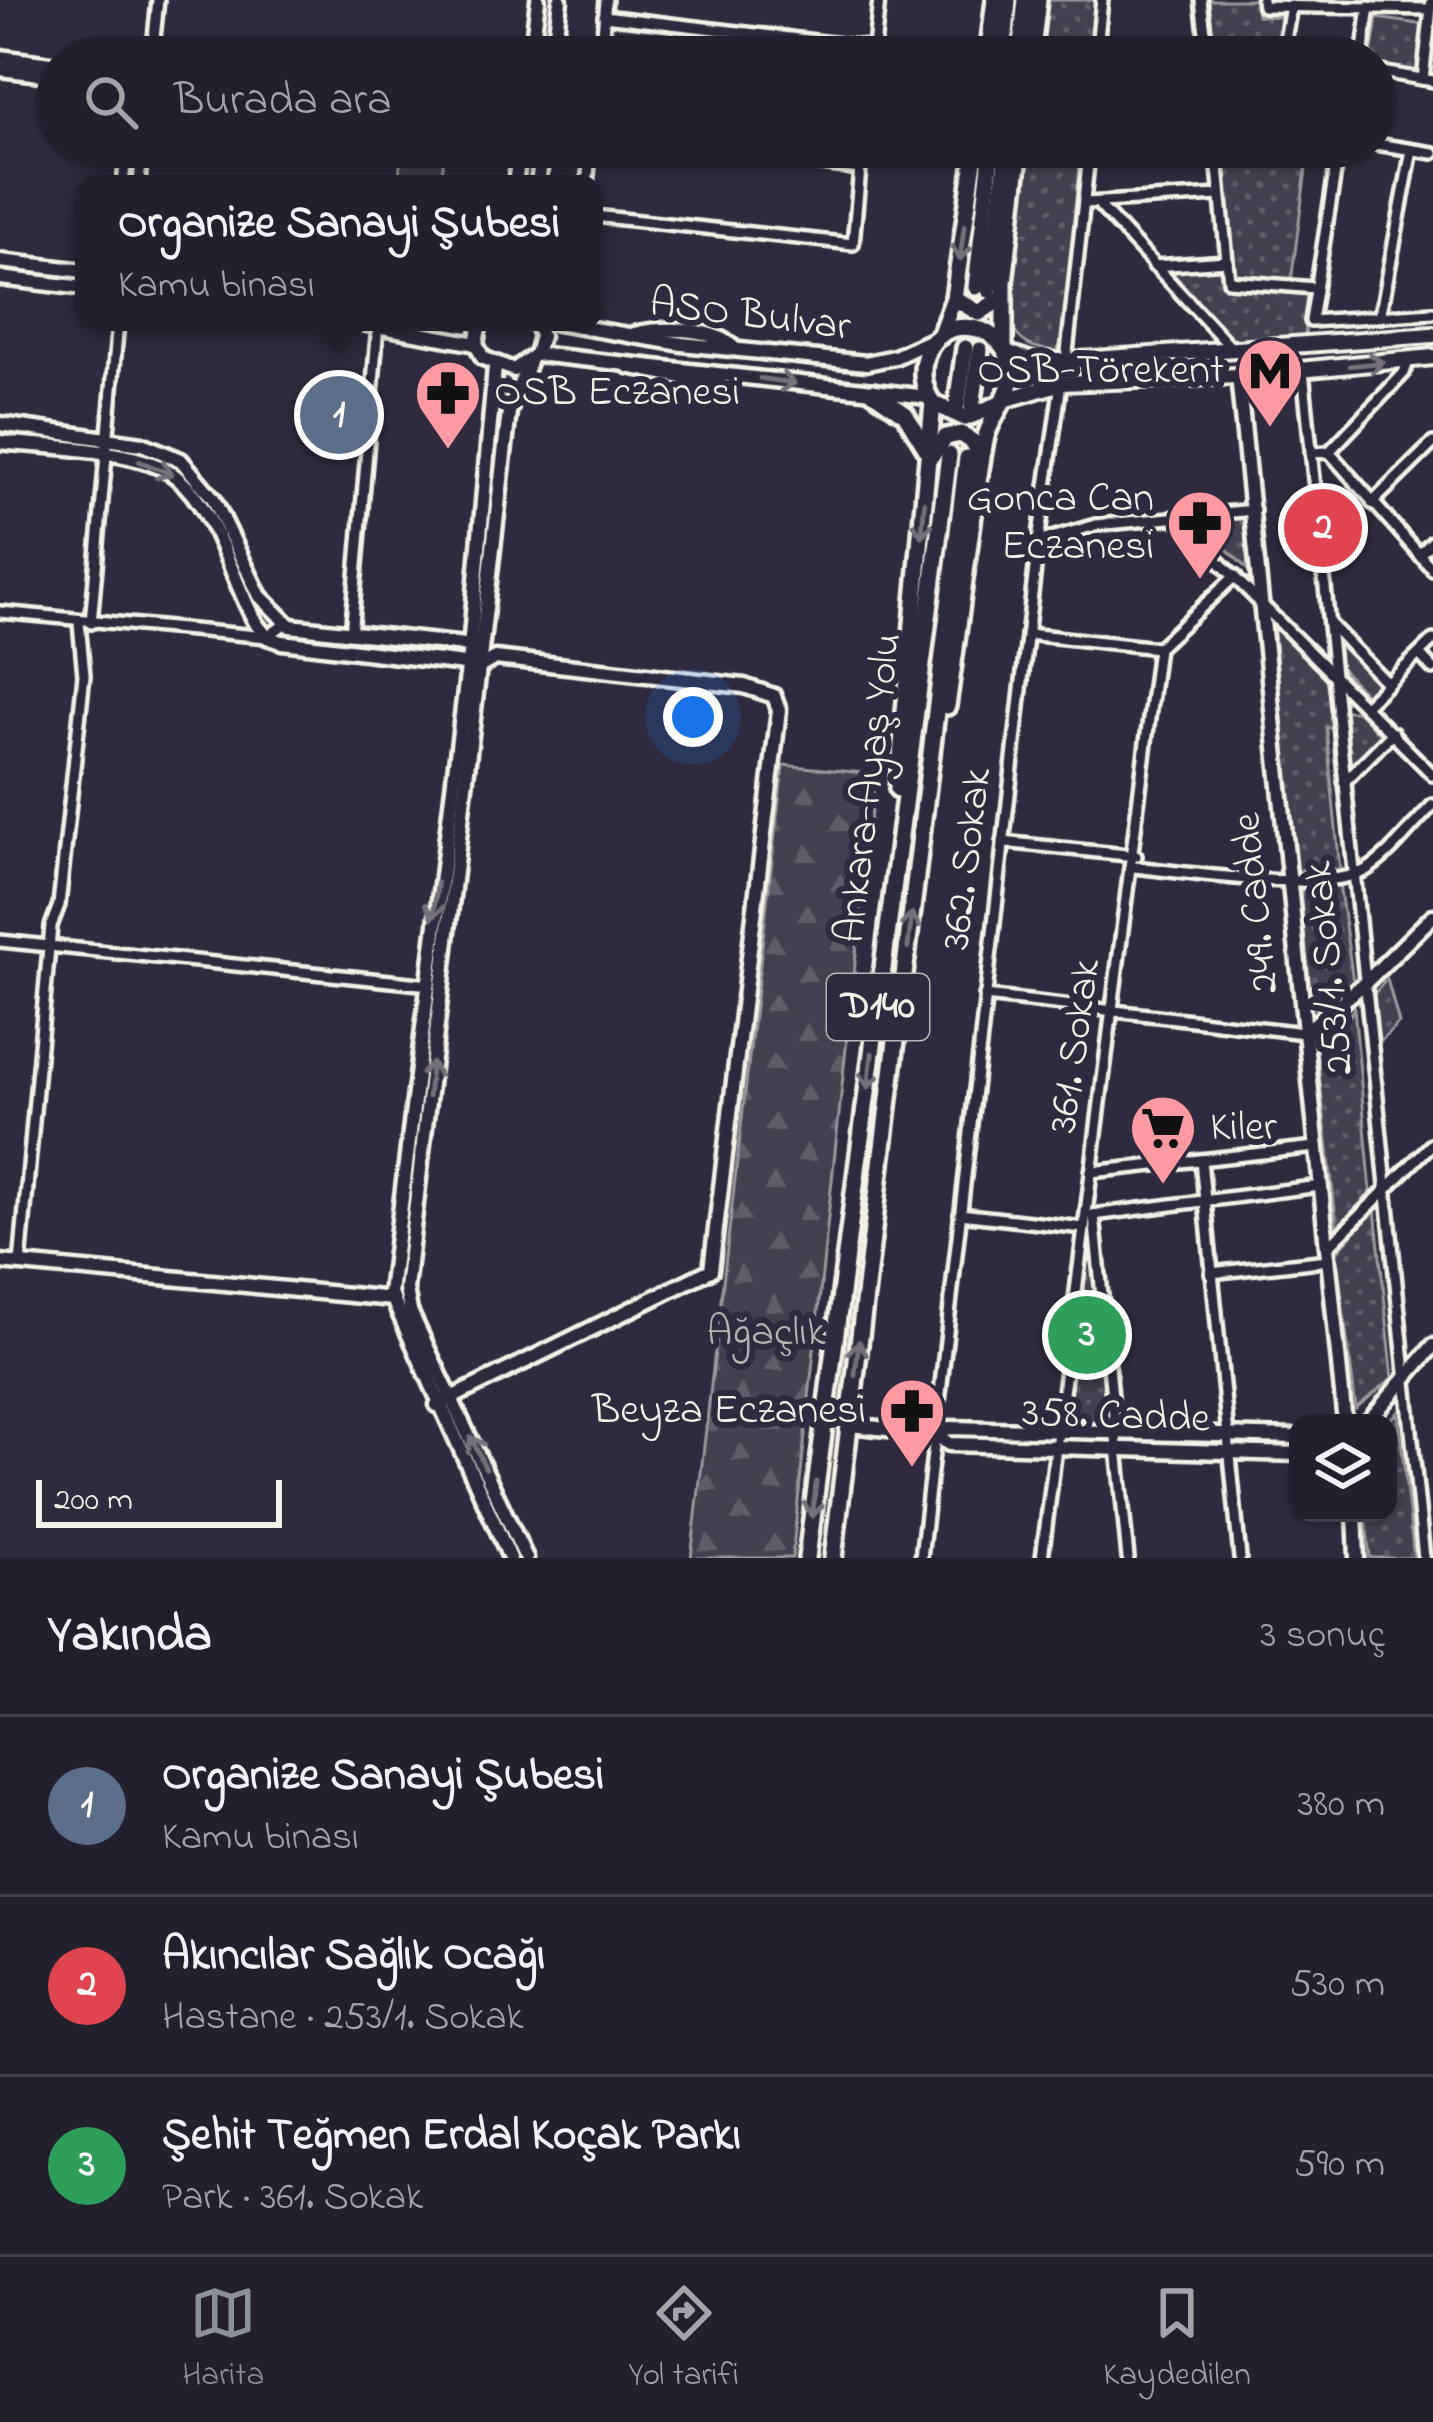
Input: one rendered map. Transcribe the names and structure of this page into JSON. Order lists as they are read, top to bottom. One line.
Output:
{"streets":{"highway":["Ankara-Ayaş Yolu","D140"],"street":["ASO Bulvar","362. Sokak","249. Cadde","253/1. Sokak","361. Sokak","358. Cadde"]},"crossings":[["ASO Bulvar","Ankara-Ayaş Yolu"],["Ankara-Ayaş Yolu","358. Cadde"],["362. Sokak","358. Cadde"],["361. Sokak","358. Cadde"]],"parks":["Ağaçlık"],"places":{"metro station":["OSB-Törekent"],"pharmacy":["OSB Eczanesi","Gonca Can Eczanesi","Beyza Eczanesi"],"supermarket":["Kiler"]},"scale_bar":"200 m","page":{"search":"Burada ara","popup":["Organize Sanayi Şubesi","Kamu binası"],"pins":["1","2","3"],"scale":"200 m","heading":["Yakında","3 sonuç"],"list":[{"mark":"1","name":"Organize Sanayi Şubesi","note":"Kamu binası","value":"380 m"},{"mark":"2","name":"Akıncılar Sağlık Ocağı","note":"Hastane · 253/1. Sokak","value":"530 m"},{"mark":"3","name":"Şehit Teğmen Erdal Koçak Parkı","note":"Park · 361. Sokak","value":"590 m"}],"nav":["Harita","Yol tarifi","Kaydedilen"]}}
